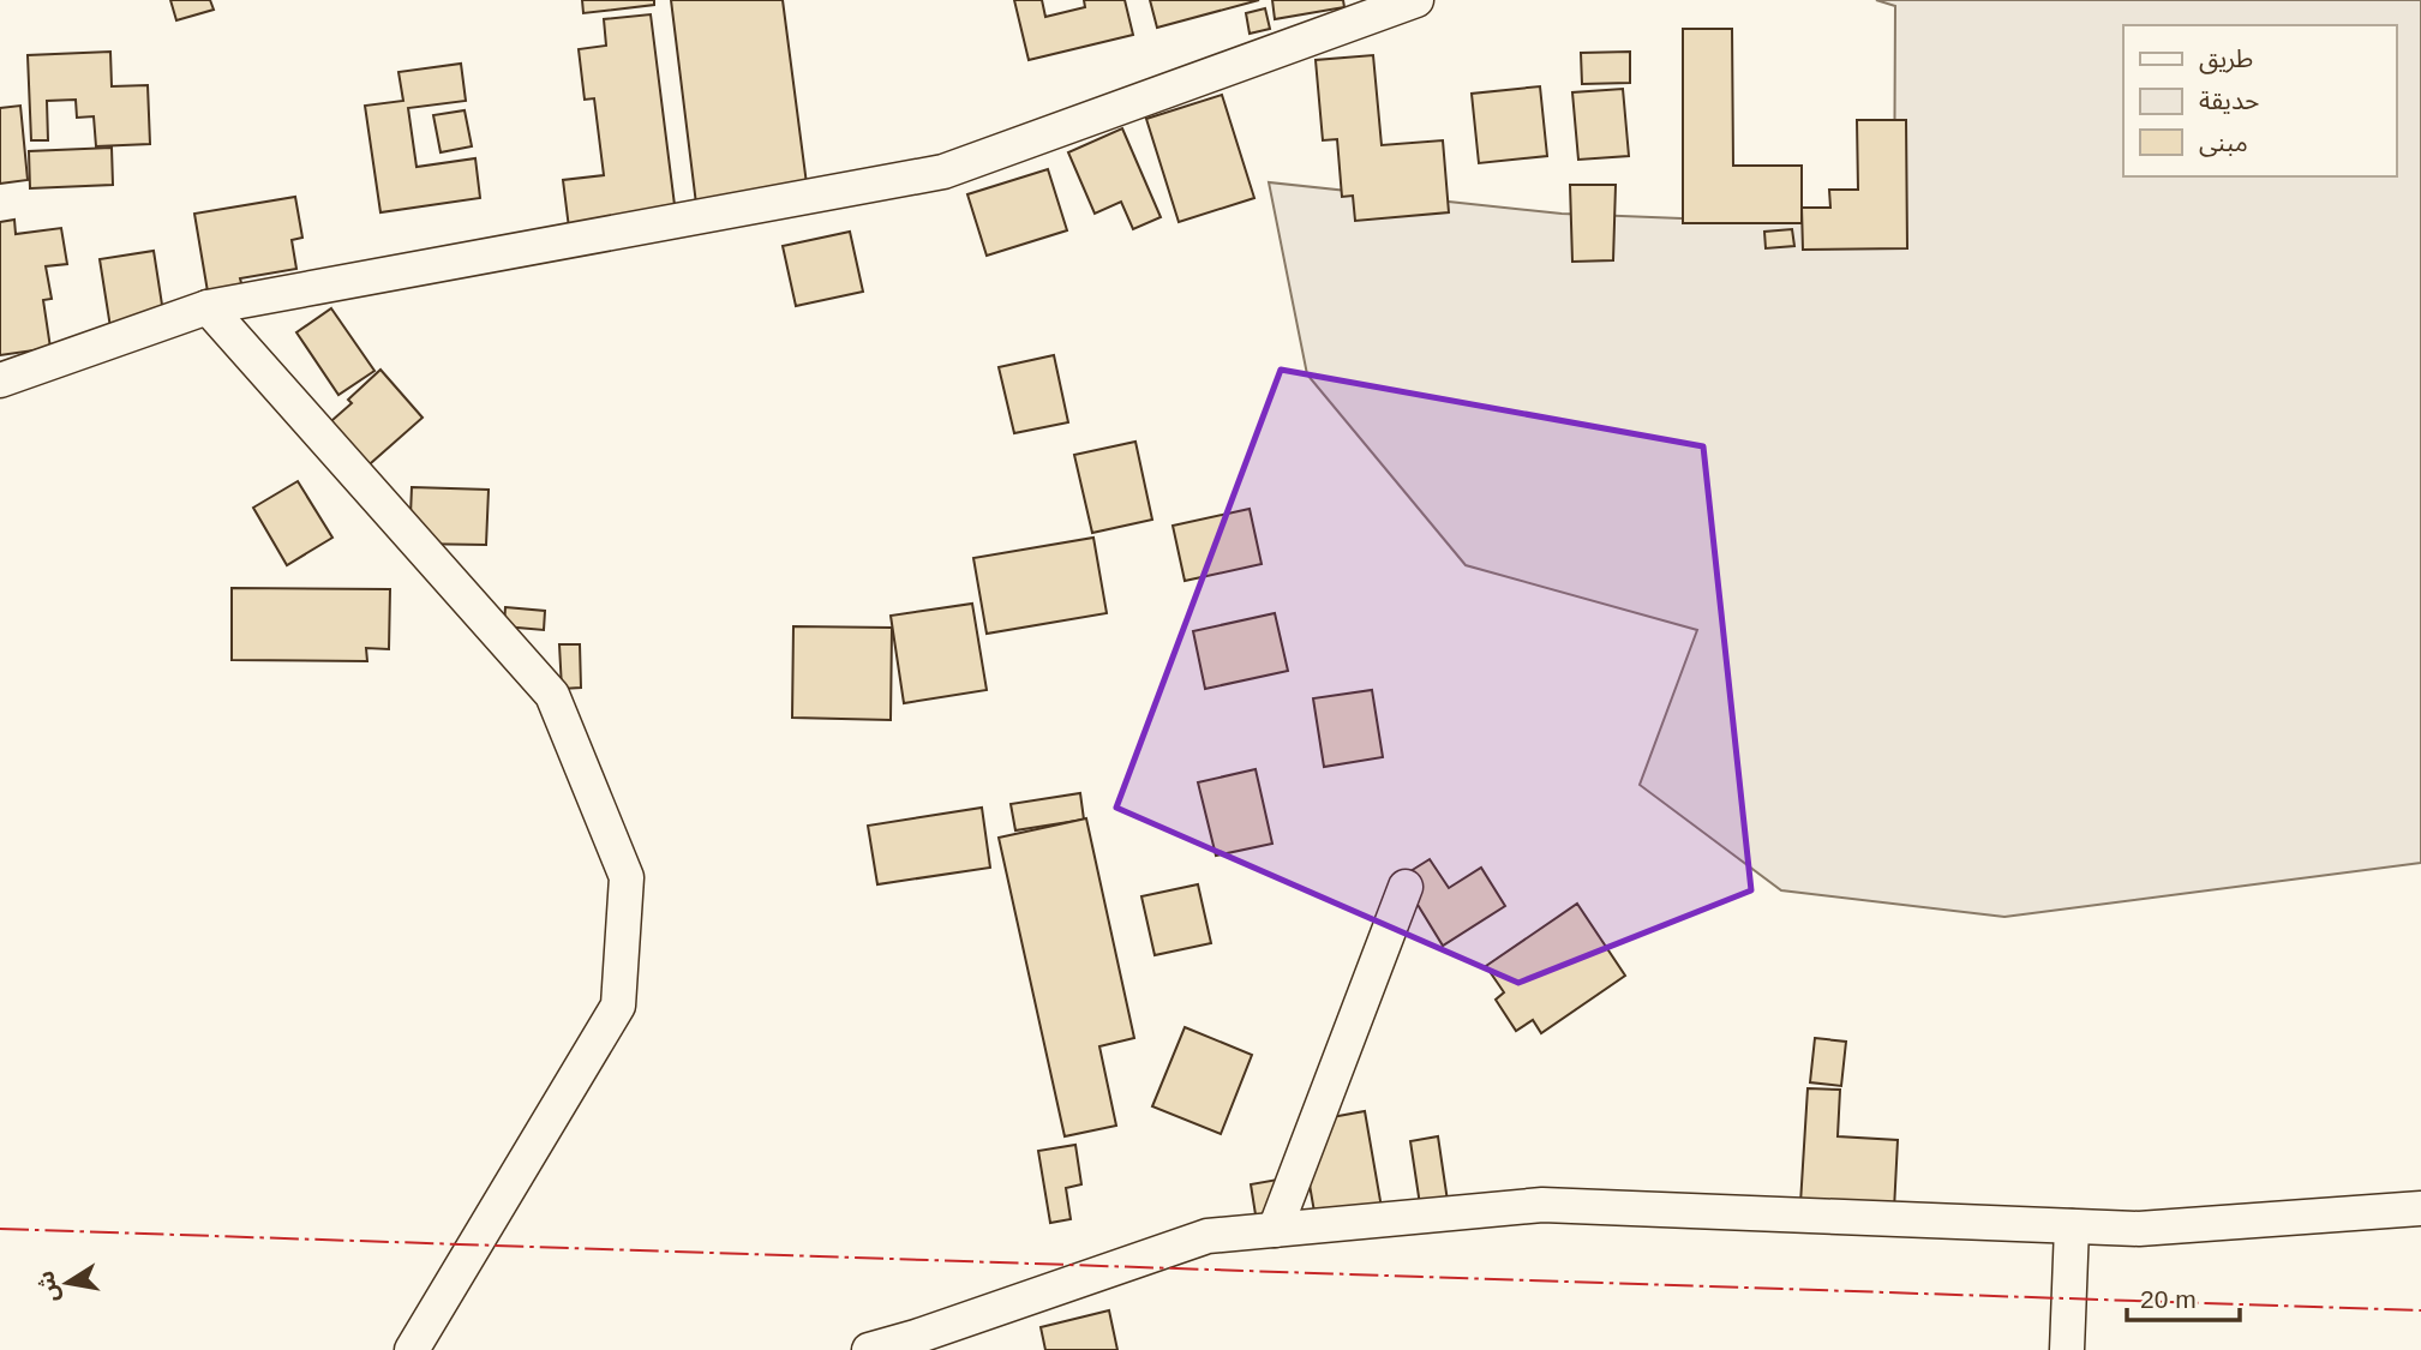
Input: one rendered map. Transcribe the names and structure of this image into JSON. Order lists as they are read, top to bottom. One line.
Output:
{"legend":["طريق","حديقة","مبنى"],"scale_bar":"20 m","north":"left"}
